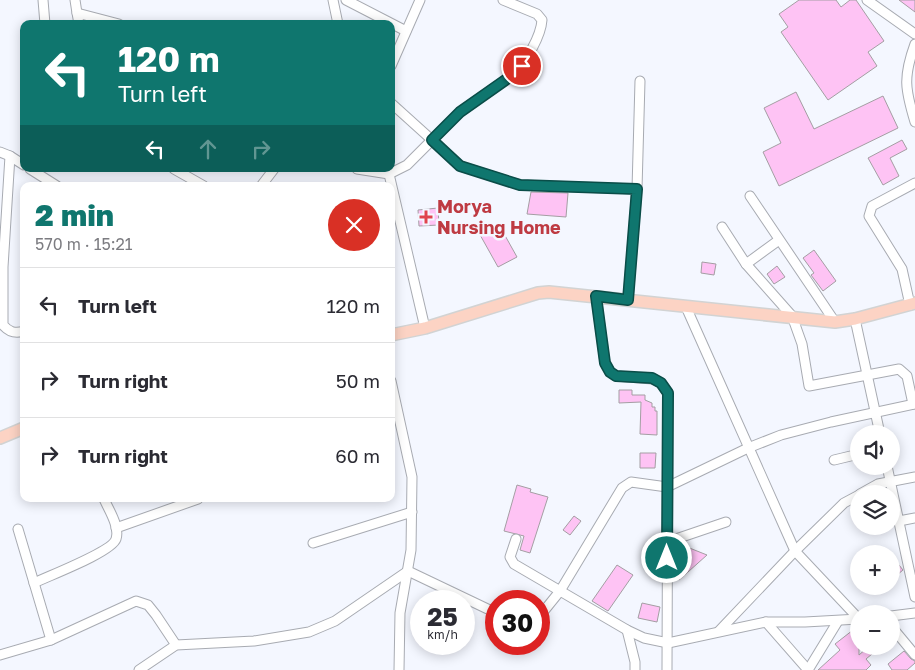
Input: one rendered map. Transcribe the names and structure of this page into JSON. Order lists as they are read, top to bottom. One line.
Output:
{"places":{"health":["Morya Nursing Home"]},"page":{"turn":["120 m","Turn left"],"heading":["2 min","570 m · 15:21"],"list":[{"name":"Turn left","value":"120 m"},{"name":"Turn right","value":"50 m"},{"name":"Turn right","value":"60 m"}],"map_buttons":["+","−"],"speed":"25 km/h","limit":"30"}}
